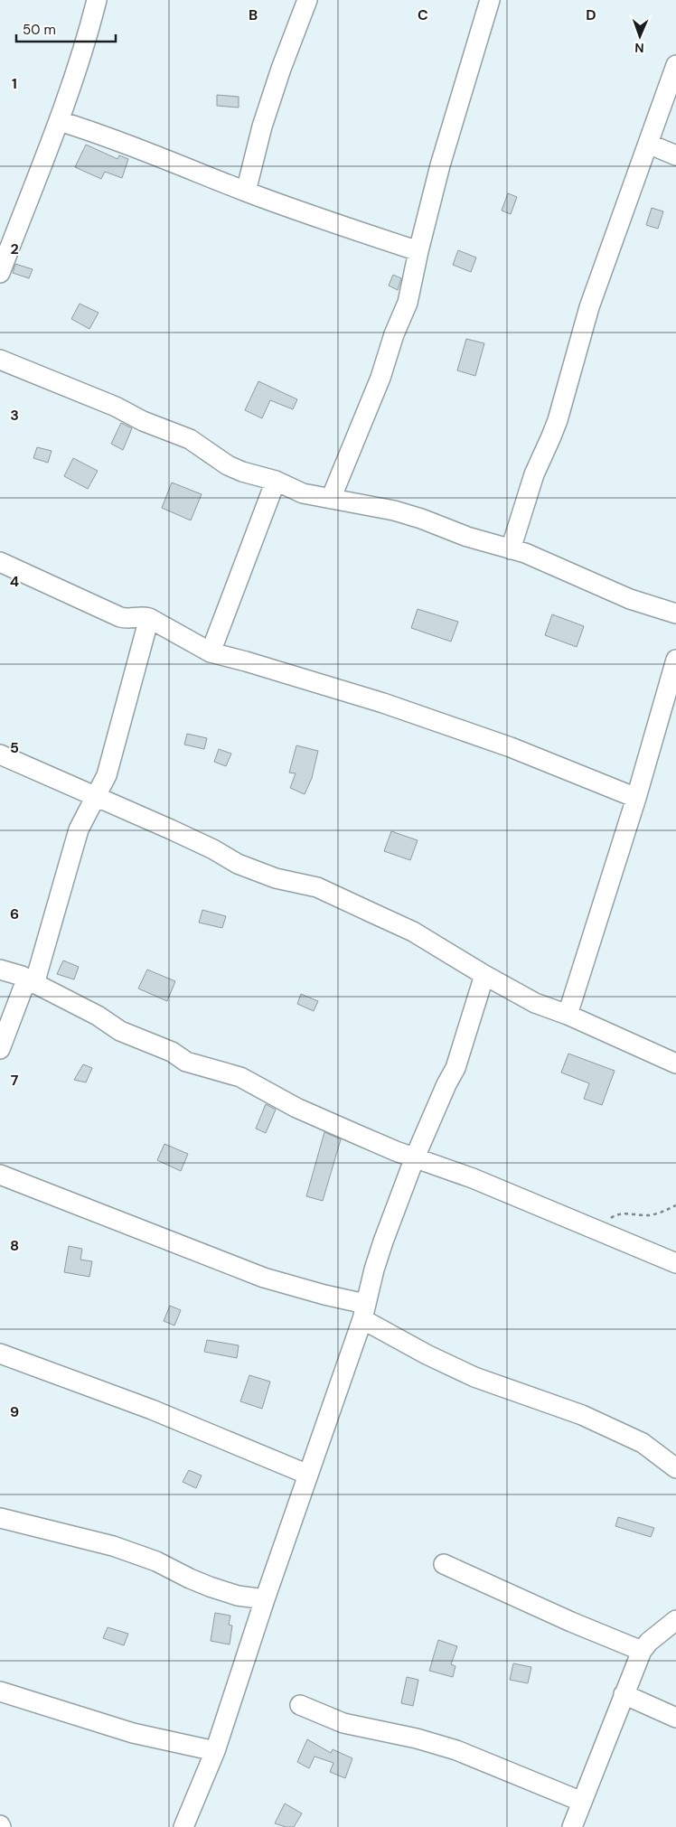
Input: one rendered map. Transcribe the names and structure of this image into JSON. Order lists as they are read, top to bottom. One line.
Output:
{"scale_bar":"50 m","north":"bottom","grid":{"columns":["B","C","D"],"rows":["1","2","3","4","5","6","7","8","9"]}}
